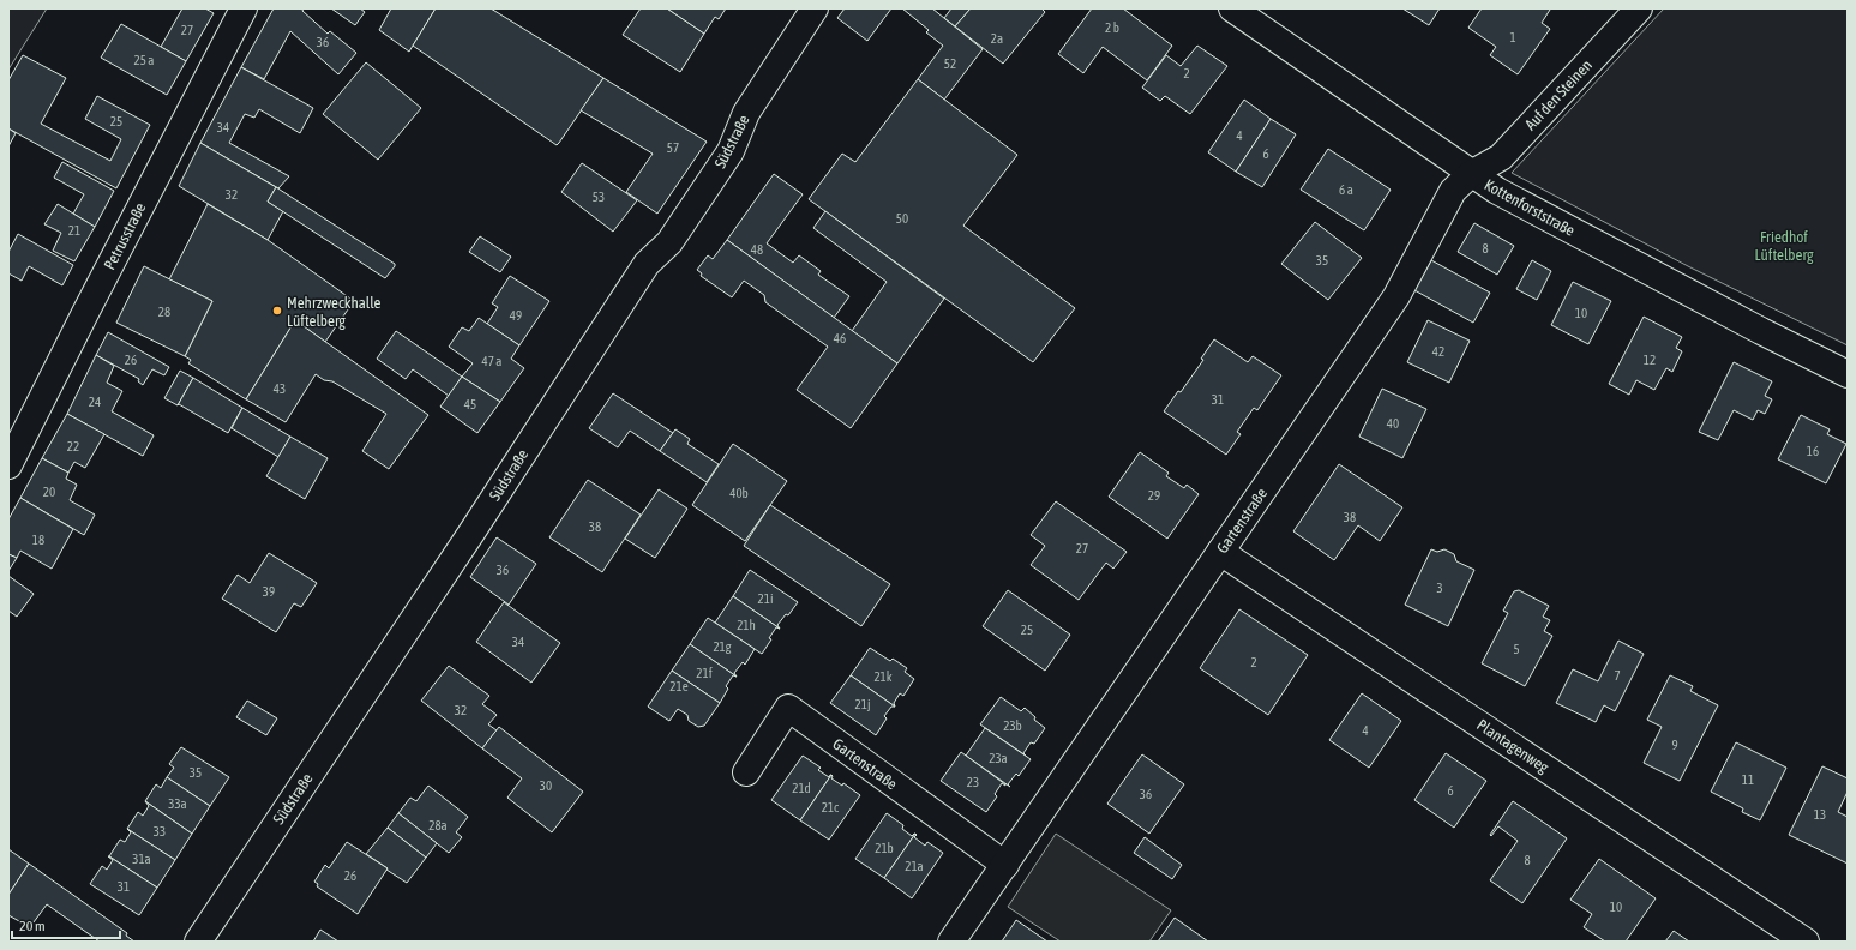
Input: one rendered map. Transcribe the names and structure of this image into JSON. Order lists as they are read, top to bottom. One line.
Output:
{"streets":{"street":["Auf den Steinen","Südstraße","Kottenforststraße","Petrusstraße","Gartenstraße","Plantagenweg"]},"crossings":[["Auf den Steinen","Kottenforststraße"],["Auf den Steinen","Gartenstraße"],["Kottenforststraße","Gartenstraße"],["Gartenstraße","Plantagenweg"]],"parks":["Friedhof Lüftelberg"],"places":["Mehrzweckhalle Lüftelberg"],"house_numbers":["2 b","27","1","2a","36","25 a","52","2","25","34","4","57","6","6 a","32","53","50","21","8","48","35","28","10","49","46","42","26","12","47 a","43","31","24","45","40","22","16","20","40b","29","38","38","18","27","36","3","39","21i","21h","25","34","21g","5","2","21f","7","21k","21e","21j","32","23b","4","9","23a","35","11","23","30","21d","6","36","33a","21c","13","28a","33","21b","31a","8","21a","26","31","10"],"scale_bar":"20 m"}
